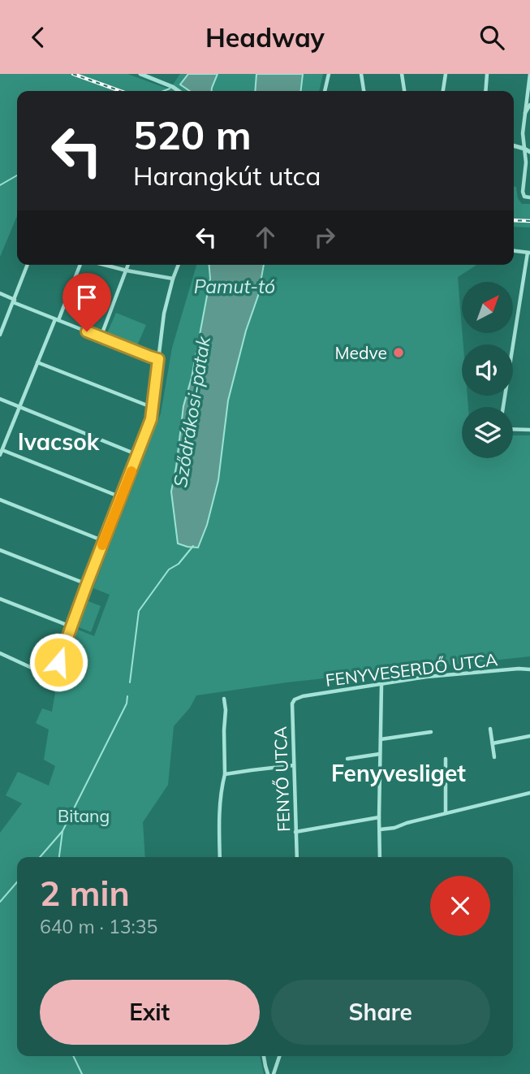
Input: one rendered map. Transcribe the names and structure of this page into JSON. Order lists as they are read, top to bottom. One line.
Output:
{"streets":{"street":["FENYVESERDŐ UTCA","FENYŐ UTCA"]},"crossings":[["FENYVESERDŐ UTCA","FENYŐ UTCA"]],"districts":["Ivacsok","Fenyvesliget"],"water":["Pamut-tó","Sződrákosi-patak"],"parks":["Bitang"],"places":["Medve"],"north":"top right","page":{"header":"Headway","turn":["520 m","Harangkút utca"],"heading":["2 min","640 m · 13:35"],"buttons":["Exit","Share"]}}
